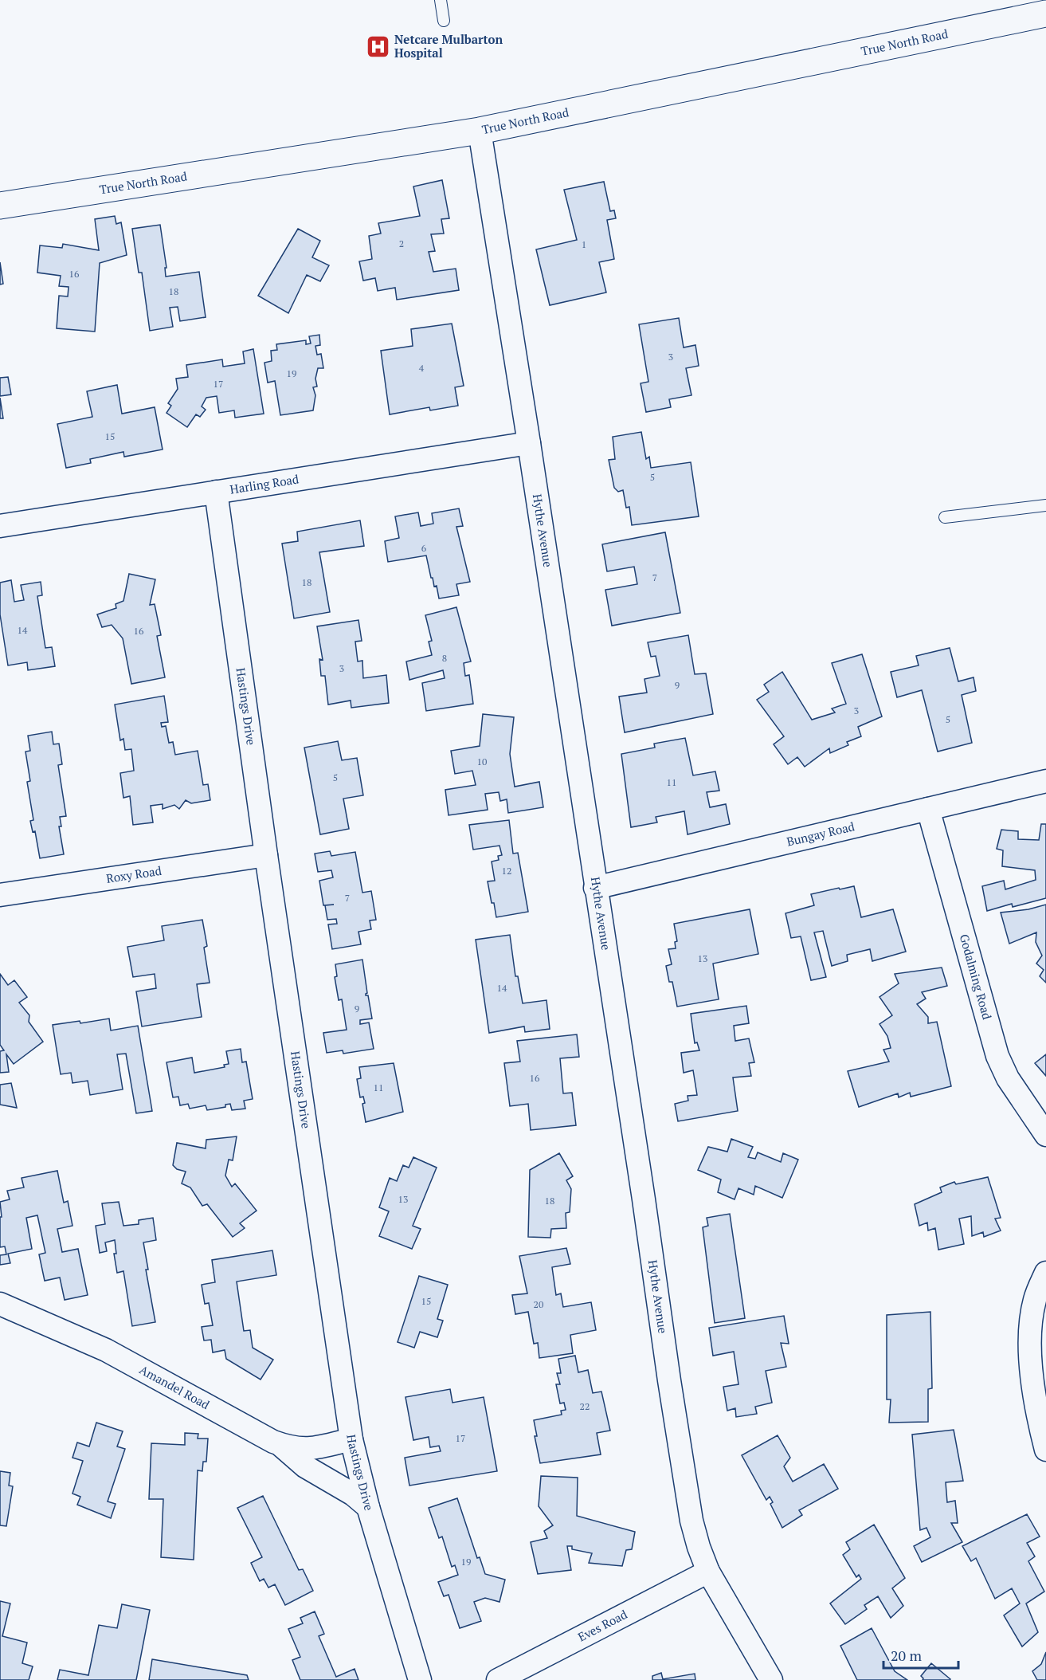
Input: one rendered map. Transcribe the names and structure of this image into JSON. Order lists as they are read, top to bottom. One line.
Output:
{"streets":{"main road":["True North Road"],"street":["Harling Road","Hythe Avenue","Hastings Drive","Bungay Road","Roxy Road","Godalming Road","Amandel Road","Eves Road"]},"crossings":[["True North Road","Hythe Avenue"],["Harling Road","Hythe Avenue"],["Harling Road","Hastings Drive"],["Hythe Avenue","Bungay Road"],["Hythe Avenue","Eves Road"],["Hastings Drive","Roxy Road"],["Hastings Drive","Amandel Road"],["Bungay Road","Godalming Road"]],"places":{"hospital":["Netcare Mulbarton Hospital"]},"house_numbers":["2","1","16","18","3","4","19","17","15","5","6","7","18","14","16","8","3","9","3","5","10","5","11","12","7","13","14","9","16","11","13","18","15","20","22","17","19"],"scale_bar":"20 m"}
